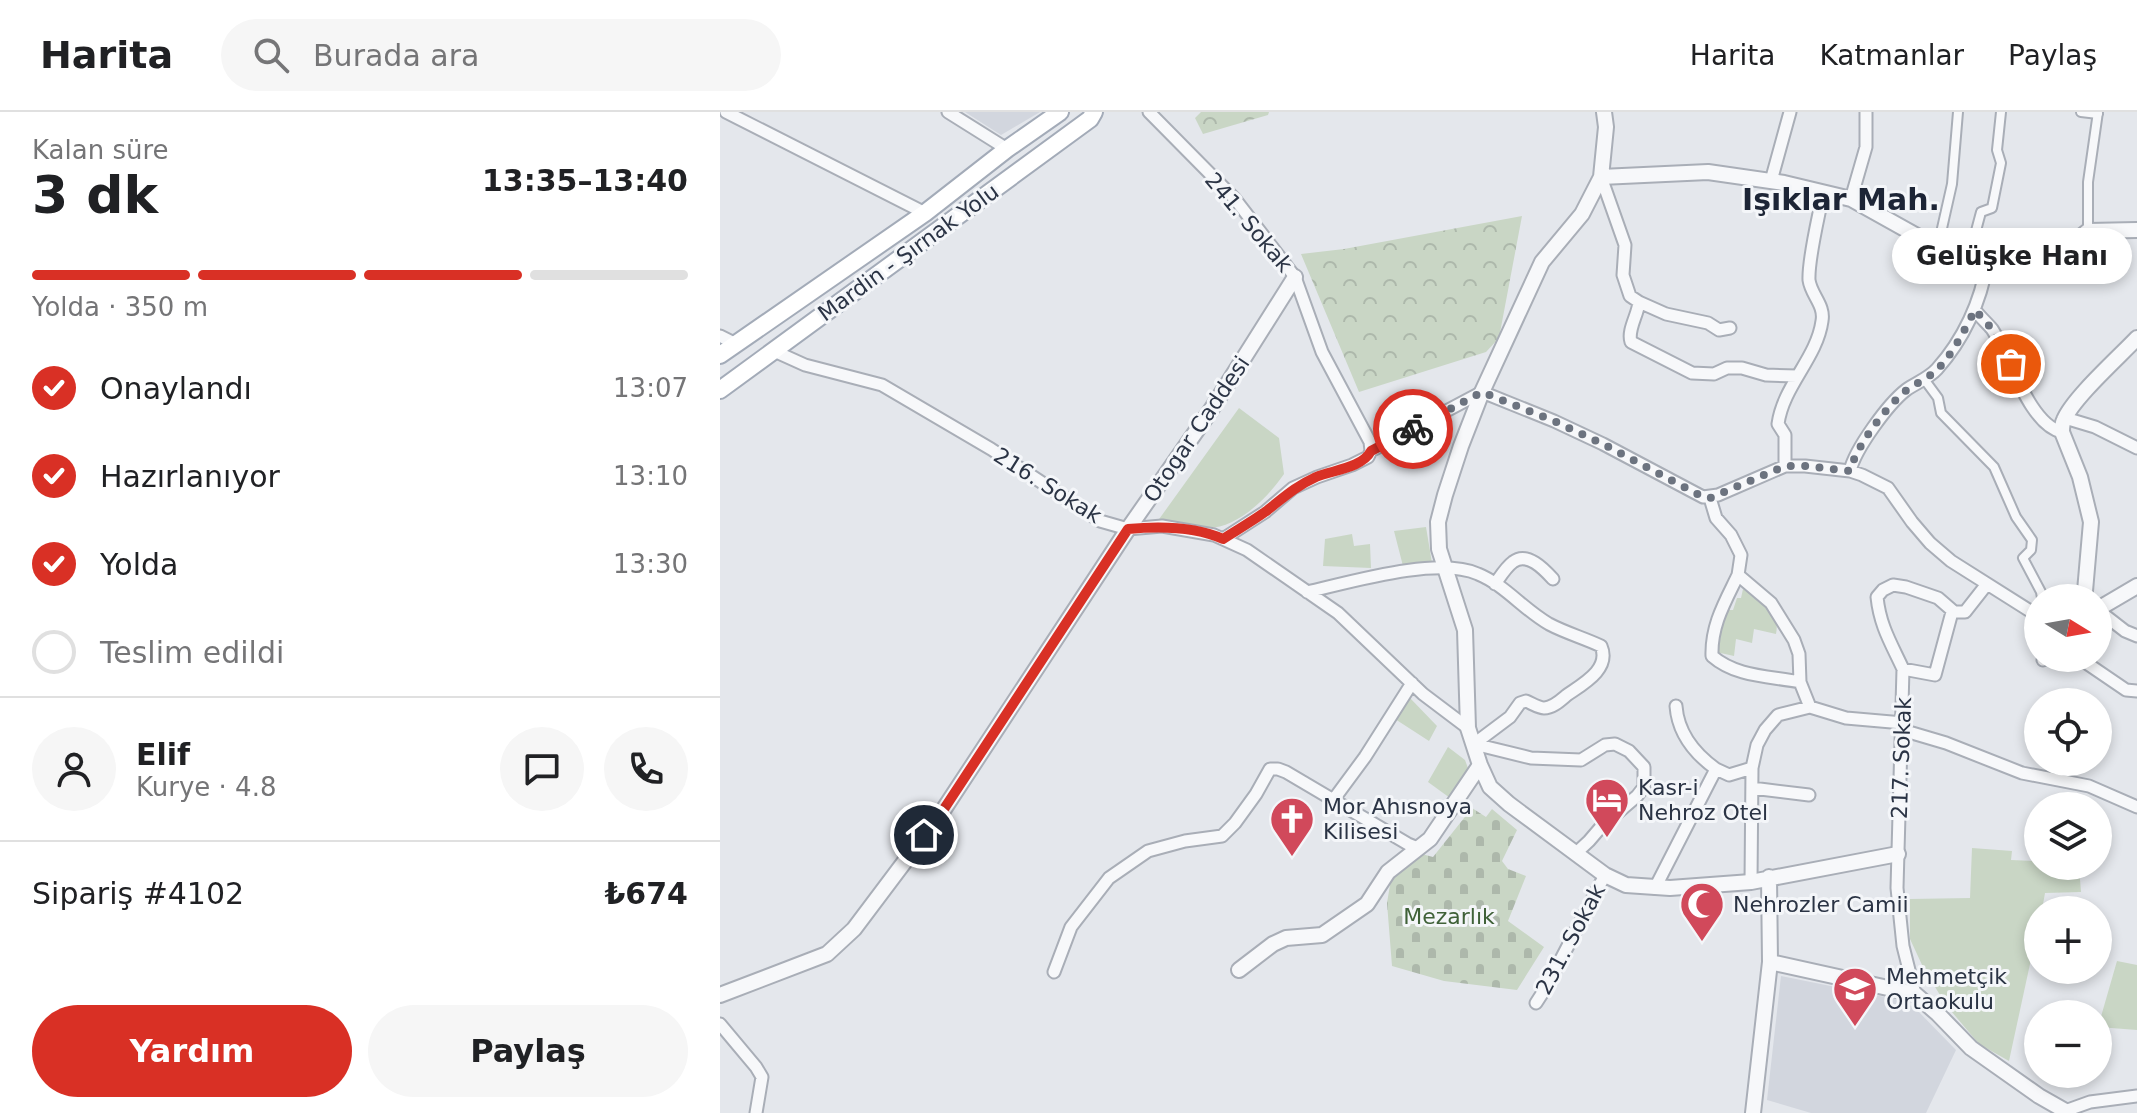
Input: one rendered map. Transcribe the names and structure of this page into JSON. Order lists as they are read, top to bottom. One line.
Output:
{"streets":{"main road":["Mardin - Şırnak Yolu"],"street":["241. Sokak","Otogar Caddesi","216. Sokak","217. Sokak","231. Sokak"]},"crossings":[["241. Sokak","Otogar Caddesi"],["Mardin - Şırnak Yolu","216. Sokak"],["Otogar Caddesi","216. Sokak"]],"districts":["Işıklar Mah."],"parks":["Mezarlık"],"places":{"other":["Gelüşke Hanı"],"hotel":["Kasr-i Nehroz Otel"],"church":["Mor Ahısnoya Kilisesi"],"mosque":["Nehrozler Camii"],"school or university":["Mehmetçik Ortaokulu"]},"north":"right","page":{"header":"Harita","search":"Burada ara","nav":["Harita","Katmanlar","Paylaş"],"heading":["3 dk","Kalan süre","13:35–13:40"],"panel":["Elif","Kurye · 4.8","Sipariş #4102","₺674"],"bubble":"Gelüşke Hanı","bar":"Yolda · 350 m","list":[["Onaylandı","13:07"],["Hazırlanıyor","13:10"],["Yolda","13:30"],"Teslim edildi"],"map_buttons":["+","−"],"buttons":["Yardım","Paylaş"]}}
